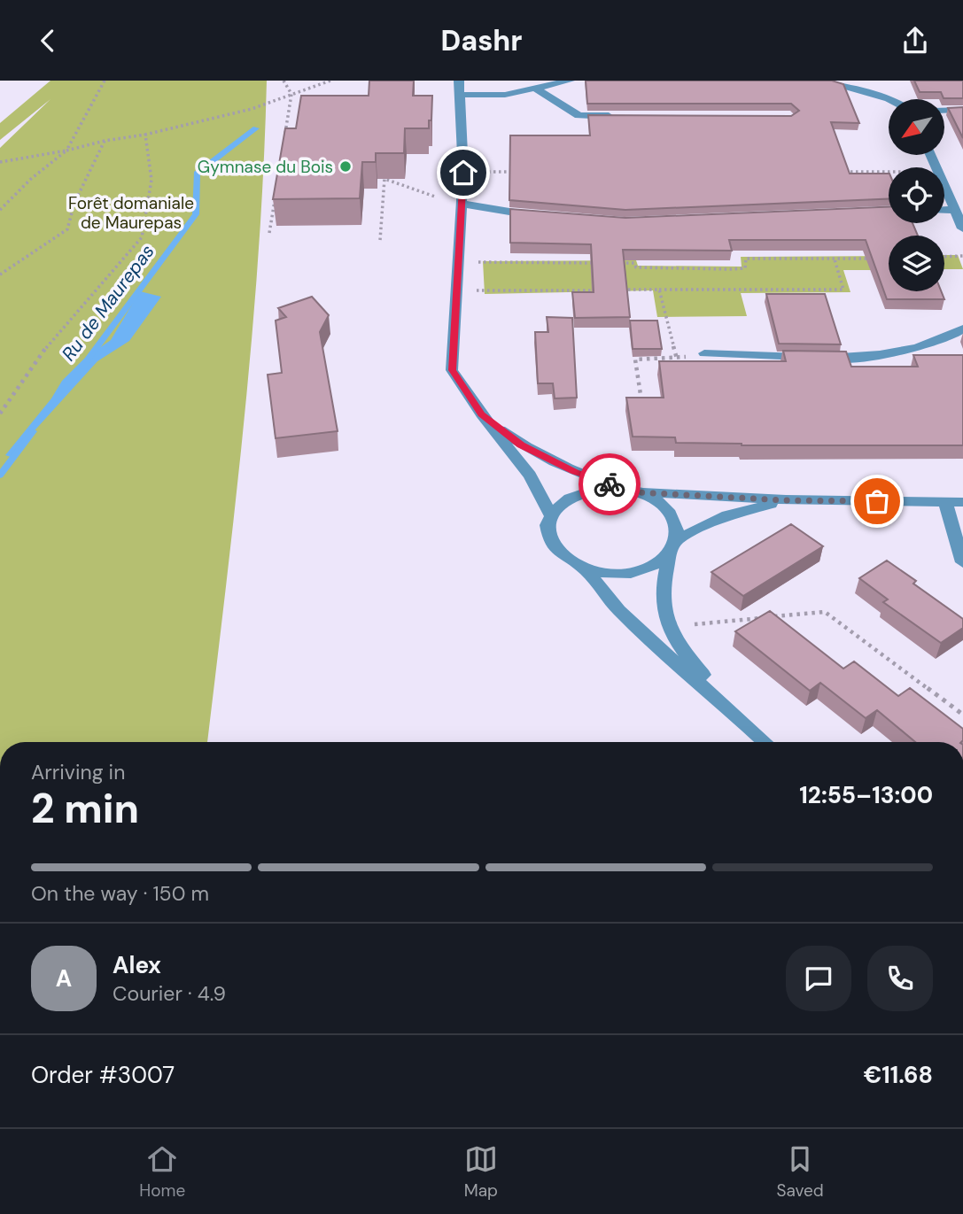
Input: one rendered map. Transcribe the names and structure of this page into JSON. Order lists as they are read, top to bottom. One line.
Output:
{"water":["Ru de Maurepas"],"parks":["Forêt domaniale de Maurepas"],"places":["Gymnase du Bois"],"north":"bottom left","page":{"header":"Dashr","heading":["2 min","Arriving in","12:55–13:00"],"panel":["Alex","Courier · 4.9","Order #3007","€11.68"],"bar":"On the way · 150 m","round":"A","tabs":["Home","Map","Saved"]}}
